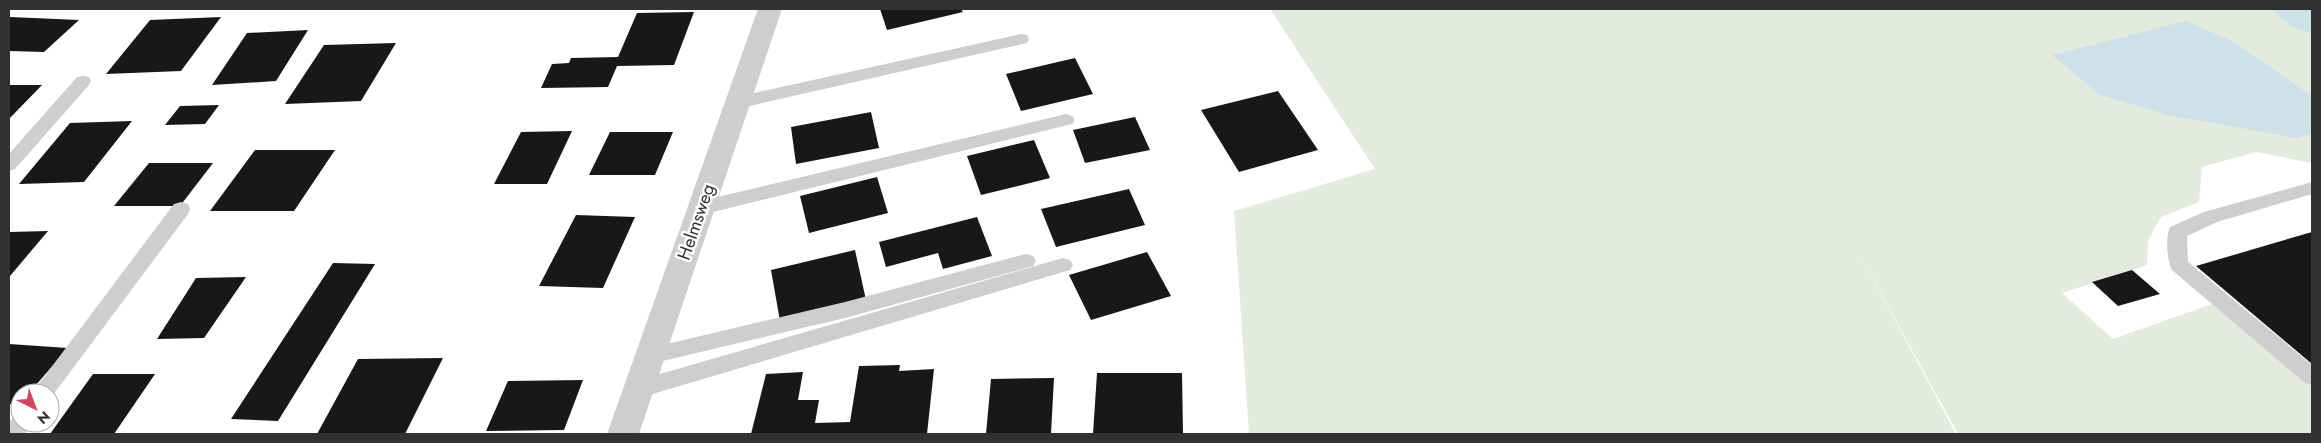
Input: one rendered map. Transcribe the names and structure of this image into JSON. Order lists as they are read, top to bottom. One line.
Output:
{"streets":{"street":["Helmsweg"]},"north":"bottom right"}
